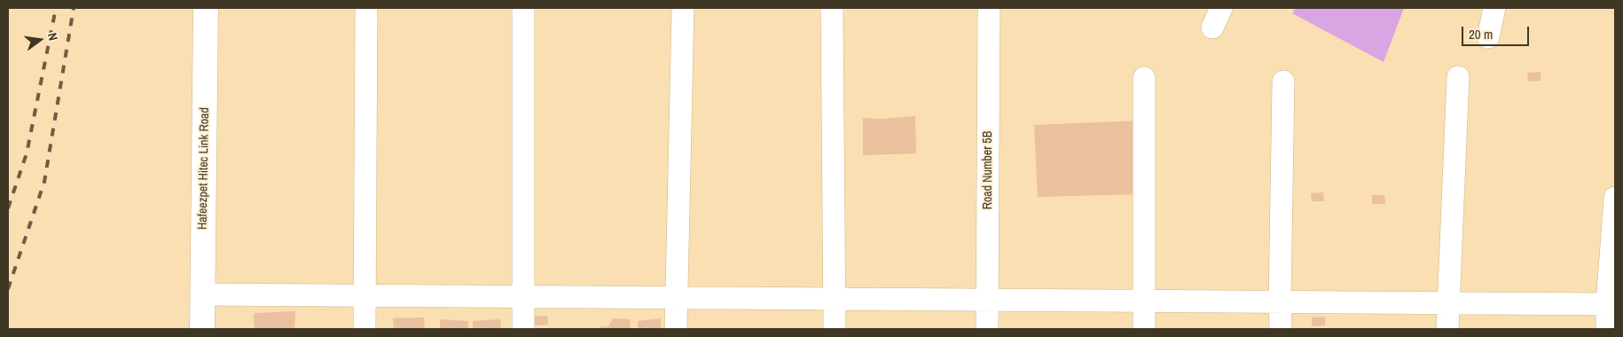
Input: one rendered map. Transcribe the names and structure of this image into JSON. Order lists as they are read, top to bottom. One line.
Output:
{"streets":{"main road":["Hafeezpet Hitec Link Road"],"street":["Road Number 5B"]},"scale_bar":"20 m","north":"right"}
